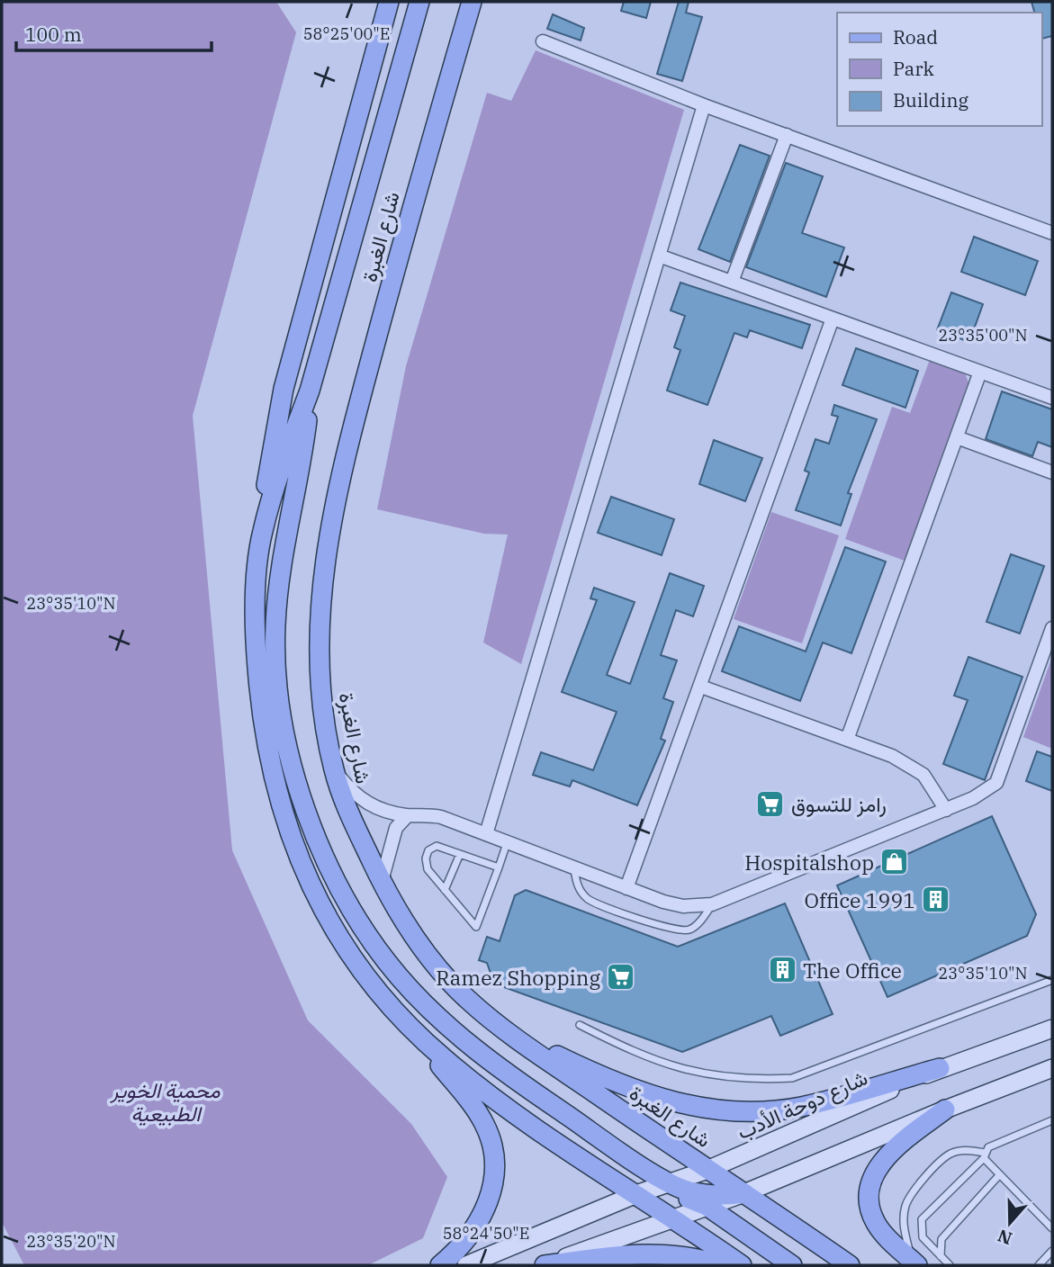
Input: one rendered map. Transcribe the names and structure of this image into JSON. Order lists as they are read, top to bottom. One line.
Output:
{"streets":{"main road":["شارع الغبرة","شارع دوحة الأدب"]},"crossings":[["شارع الغبرة","شارع دوحة الأدب"]],"parks":["محمية الخوير الطبيعية"],"places":{"supermarket":["رامز للتسوق","Ramez Shopping"],"shop":["Hospitalshop"],"building":["Office 1991","The Office"]},"legend":["Road","Park","Building"],"scale_bar":"100 m","north":"bottom","coordinates":["58°25'00\"E","23°35'00\"N","23°35'10\"N","58°24'50\"E","23°35'20\"N"]}
